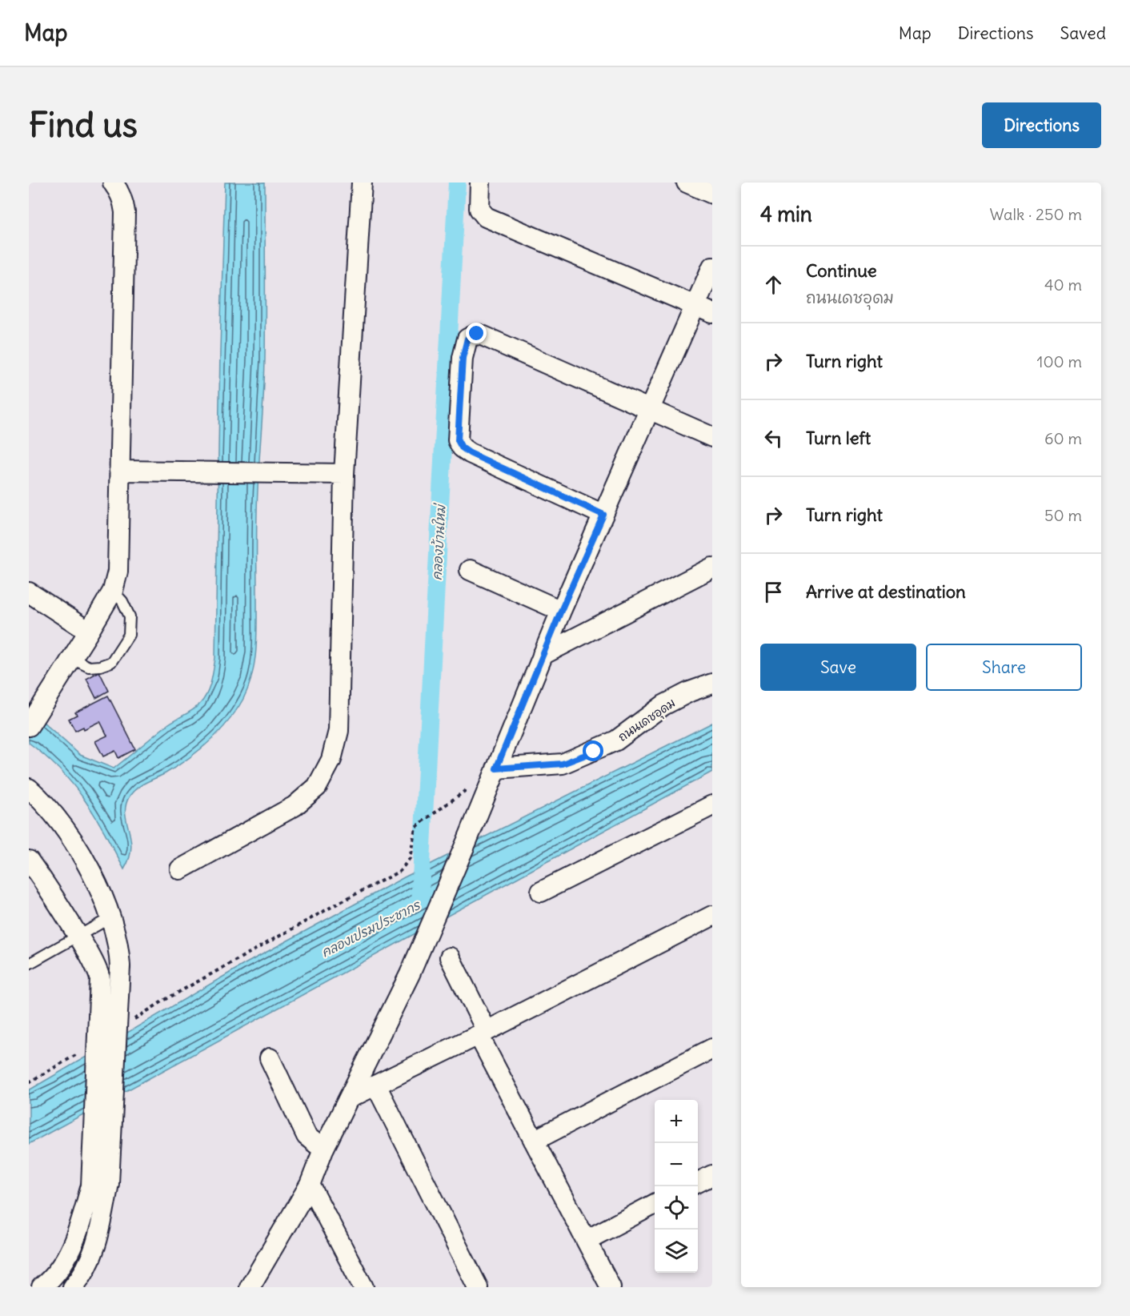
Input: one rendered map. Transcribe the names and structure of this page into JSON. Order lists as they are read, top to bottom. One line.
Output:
{"streets":{"street":["ถนนเดชอุดม"]},"water":["คลองบ้านใหม่","คลองเปรมประชากร"],"page":{"header":"Map","nav":["Map","Directions","Saved"],"buttons":["Directions",["Save","Share"]],"title":"Find us","heading":["4 min","Walk · 250 m"],"list":[["Continue","ถนนเดชอุดม","40 m"],["Turn right","100 m"],["Turn left","60 m"],["Turn right","50 m"],"Arrive at destination"],"map_buttons":["+","−"]}}
